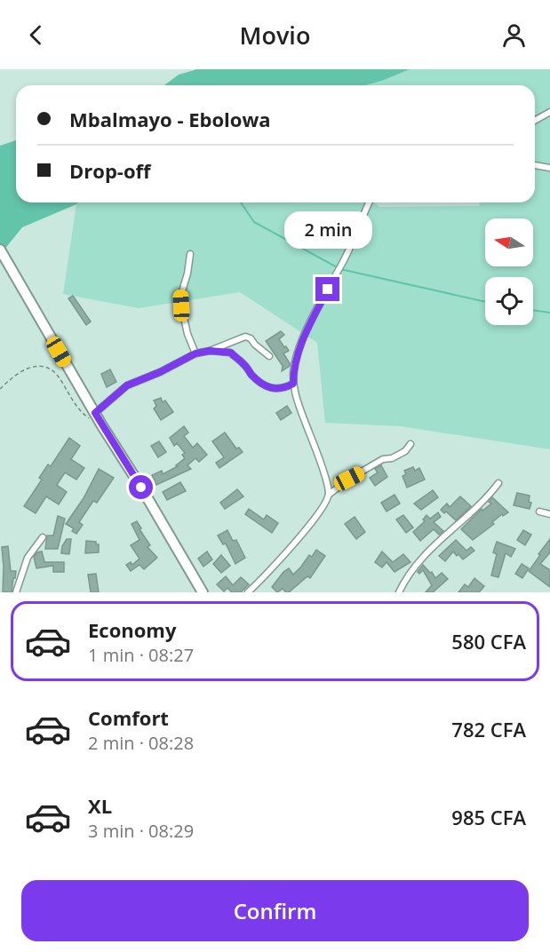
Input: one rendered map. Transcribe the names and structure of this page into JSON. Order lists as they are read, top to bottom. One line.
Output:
{"north":"left","page":{"header":"Movio","banner":["Mbalmayo - Ebolowa","Drop-off"],"bubble":"2 min","list":[{"name":"Economy","note":"1 min · 08:27","value":"580 CFA"},{"name":"Comfort","note":"2 min · 08:28","value":"782 CFA"},{"name":"XL","note":"3 min · 08:29","value":"985 CFA"}],"buttons":"Confirm"}}
